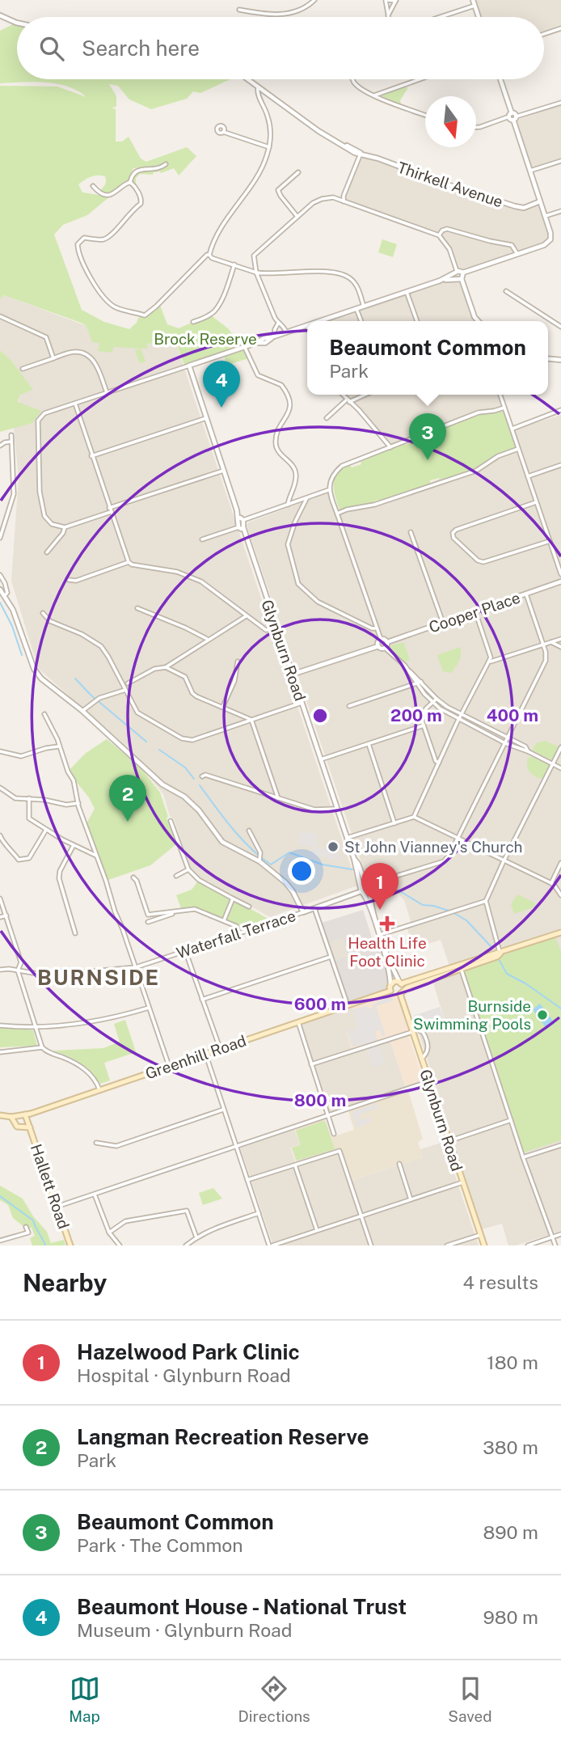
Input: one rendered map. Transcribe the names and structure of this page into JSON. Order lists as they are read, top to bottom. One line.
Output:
{"streets":{"main road":["Glynburn Road","Greenhill Road","Hallett Road"],"street":["Thirkell Avenue","Cooper Place","Waterfall Terrace"]},"crossings":[["Glynburn Road","Waterfall Terrace"],["Glynburn Road","Greenhill Road"],["Greenhill Road","Hallett Road"]],"districts":["BURNSIDE"],"parks":["Brock Reserve"],"places":{"other":["St John Vianney's Church","Burnside Swimming Pools"],"health":["Health Life Foot Clinic"]},"north":"bottom","page":{"search":"Search here","popup":["Beaumont Common","Park"],"pins":["4","3","2","1"],"heading":["Nearby","4 results"],"list":[{"mark":"1","name":"Hazelwood Park Clinic","note":"Hospital · Glynburn Road","value":"180 m"},{"mark":"2","name":"Langman Recreation Reserve","note":"Park","value":"380 m"},{"mark":"3","name":"Beaumont Common","note":"Park · The Common","value":"890 m"},{"mark":"4","name":"Beaumont House - National Trust","note":"Museum · Glynburn Road","value":"980 m"}],"nav":["Map","Directions","Saved"]},"rings":["200 m","400 m","600 m","800 m"]}
